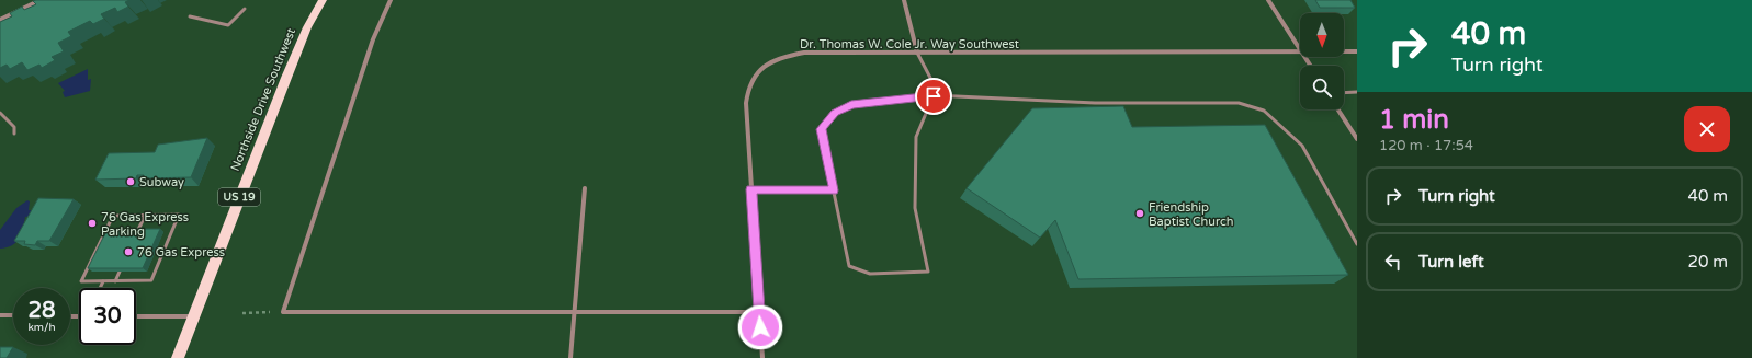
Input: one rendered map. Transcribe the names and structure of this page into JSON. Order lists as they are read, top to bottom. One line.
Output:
{"streets":{"main road":["Northside Drive Southwest","US 19"],"street":["Dr. Thomas W. Cole Jr. Way Southwest"]},"places":["Subway","Friendship Baptist Church","76 Gas Express Parking","76 Gas Express"],"north":"bottom","page":{"turn":["40 m","Turn right"],"heading":["1 min","120 m · 17:54"],"list":[{"name":"Turn right","value":"40 m"},{"name":"Turn left","value":"20 m"}],"speed":"28 km/h","limit":"30"}}
